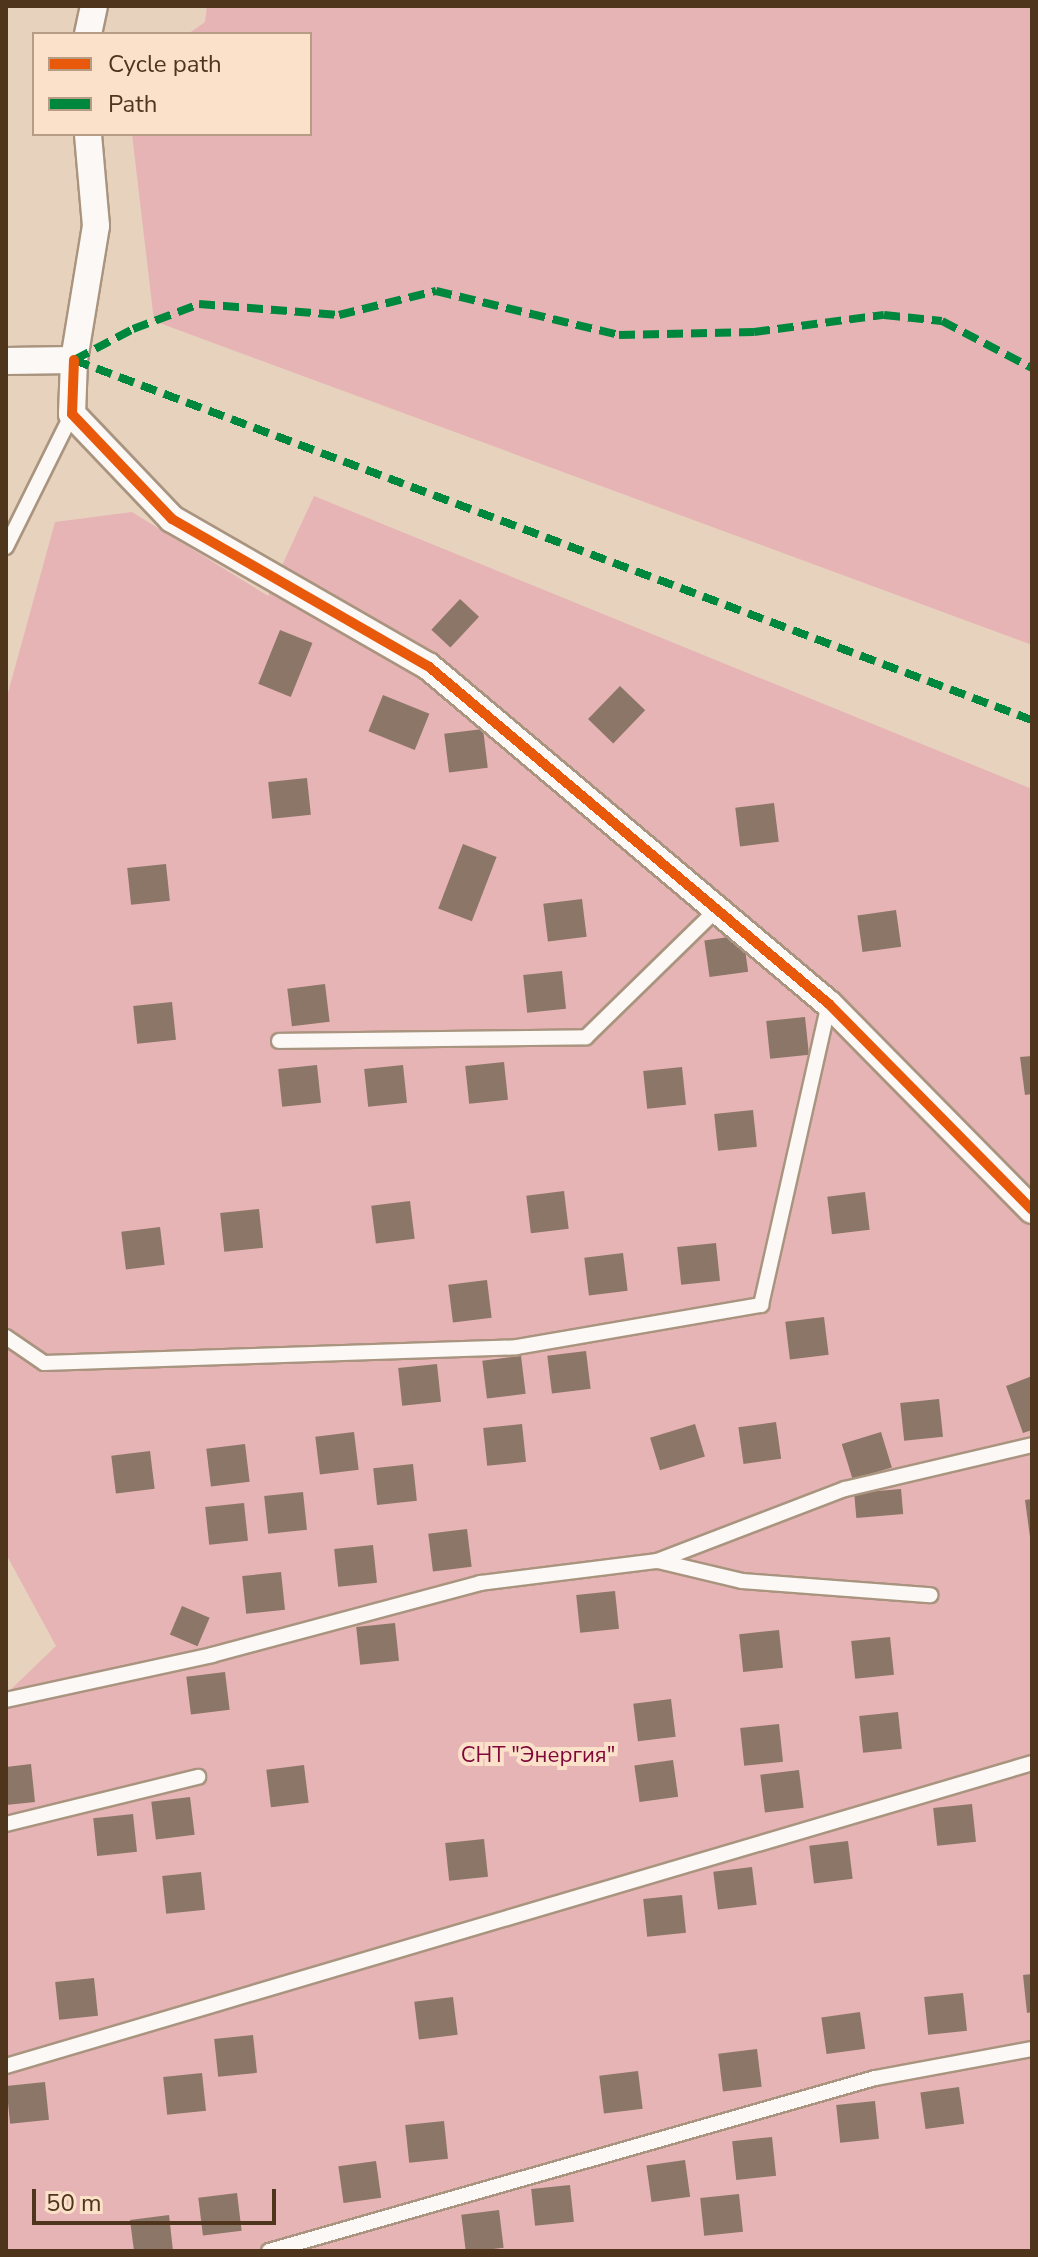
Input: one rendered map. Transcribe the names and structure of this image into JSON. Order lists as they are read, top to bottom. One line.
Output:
{"parks":["СНТ \"Энергия\""],"legend":["Cycle path","Path"],"scale_bar":"50 m"}
